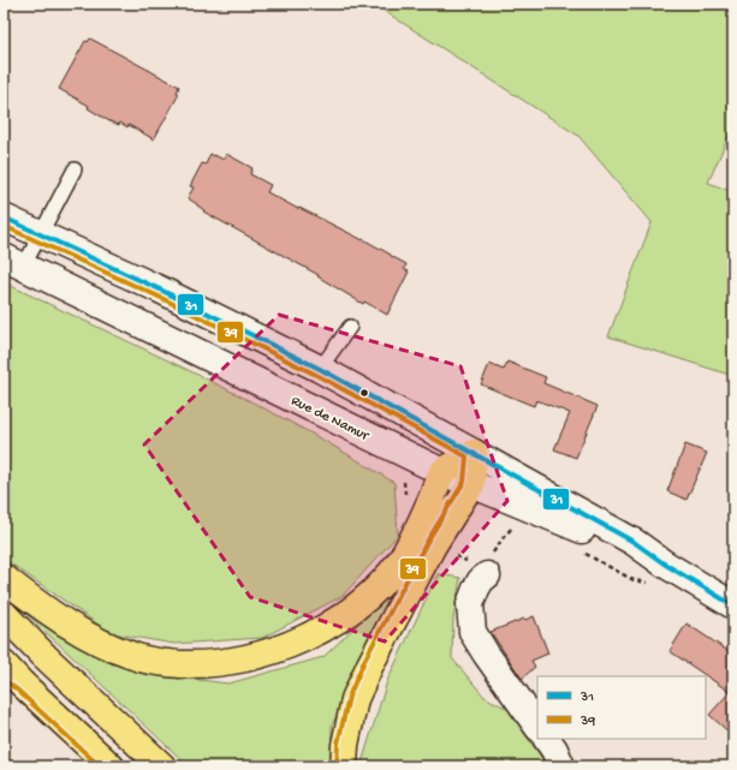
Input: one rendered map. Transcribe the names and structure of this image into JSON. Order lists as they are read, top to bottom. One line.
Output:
{"streets":{"main road":["Rue de Namur"]},"lines":["transit line 31","transit line 39"],"legend":["31","39"]}
